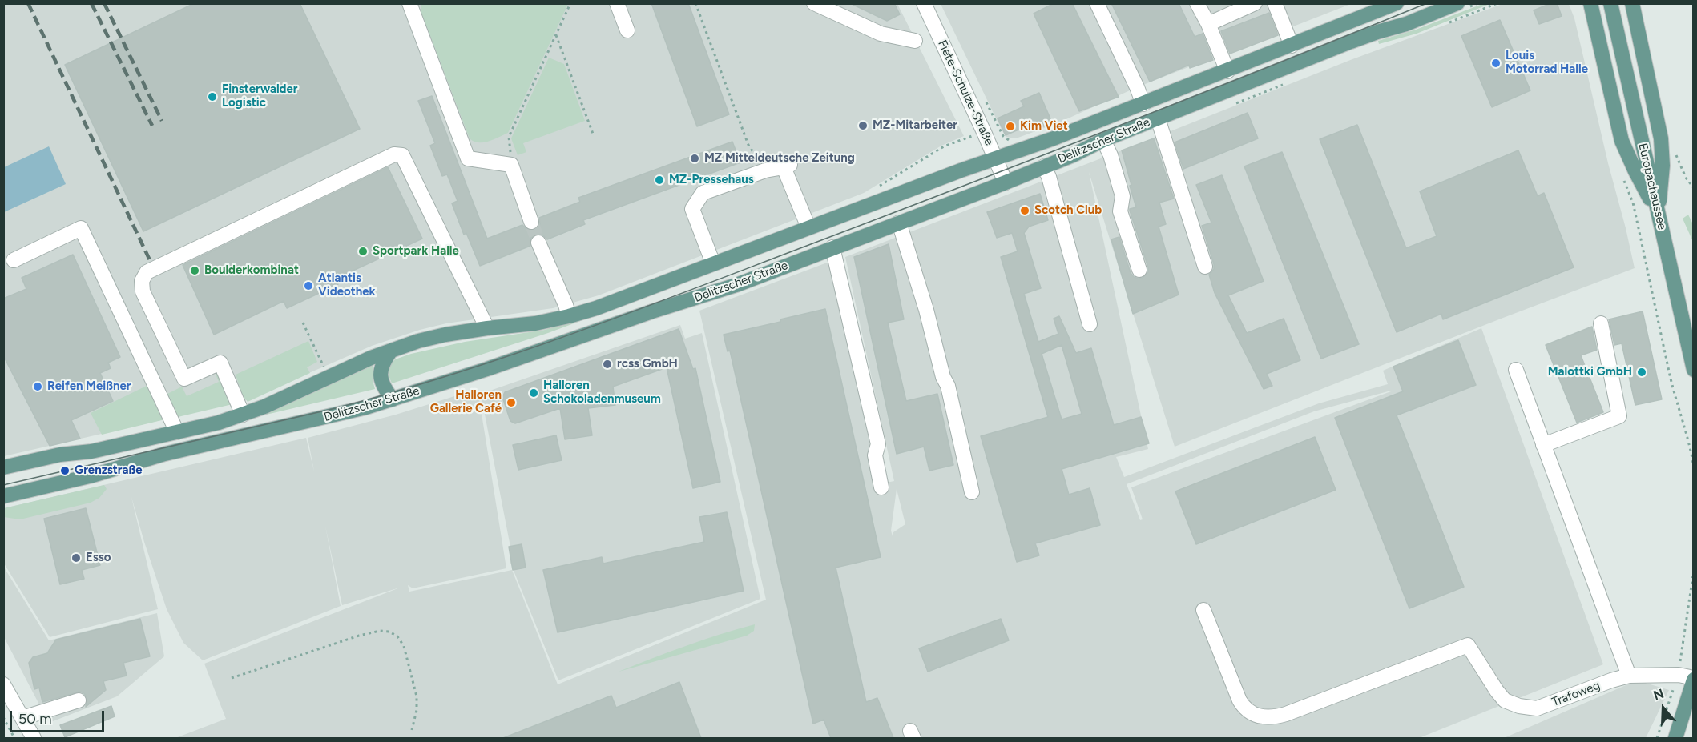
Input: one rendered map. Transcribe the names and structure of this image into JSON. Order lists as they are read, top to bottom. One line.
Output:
{"streets":{"main road":["Delitzscher Straße","Europachaussee"],"street":["Fiete-Schulze-Straße","Trafoweg"]},"crossings":[["Fiete-Schulze-Straße","Delitzscher Straße"]],"places":["Louis Motorrad Halle","Finsterwalder Logistic","MZ-Mitarbeiter","Kim Viet","MZ Mitteldeutsche Zeitung","MZ-Pressehaus","Scotch Club","Sportpark Halle","Boulderkombinat","Atlantis Videothek","rcss GmbH","Malottki GmbH","Reifen Meißner","Halloren Schokoladenmuseum","Halloren Gallerie Café","Grenzstraße","Esso"],"scale_bar":"50 m","north":"top"}
